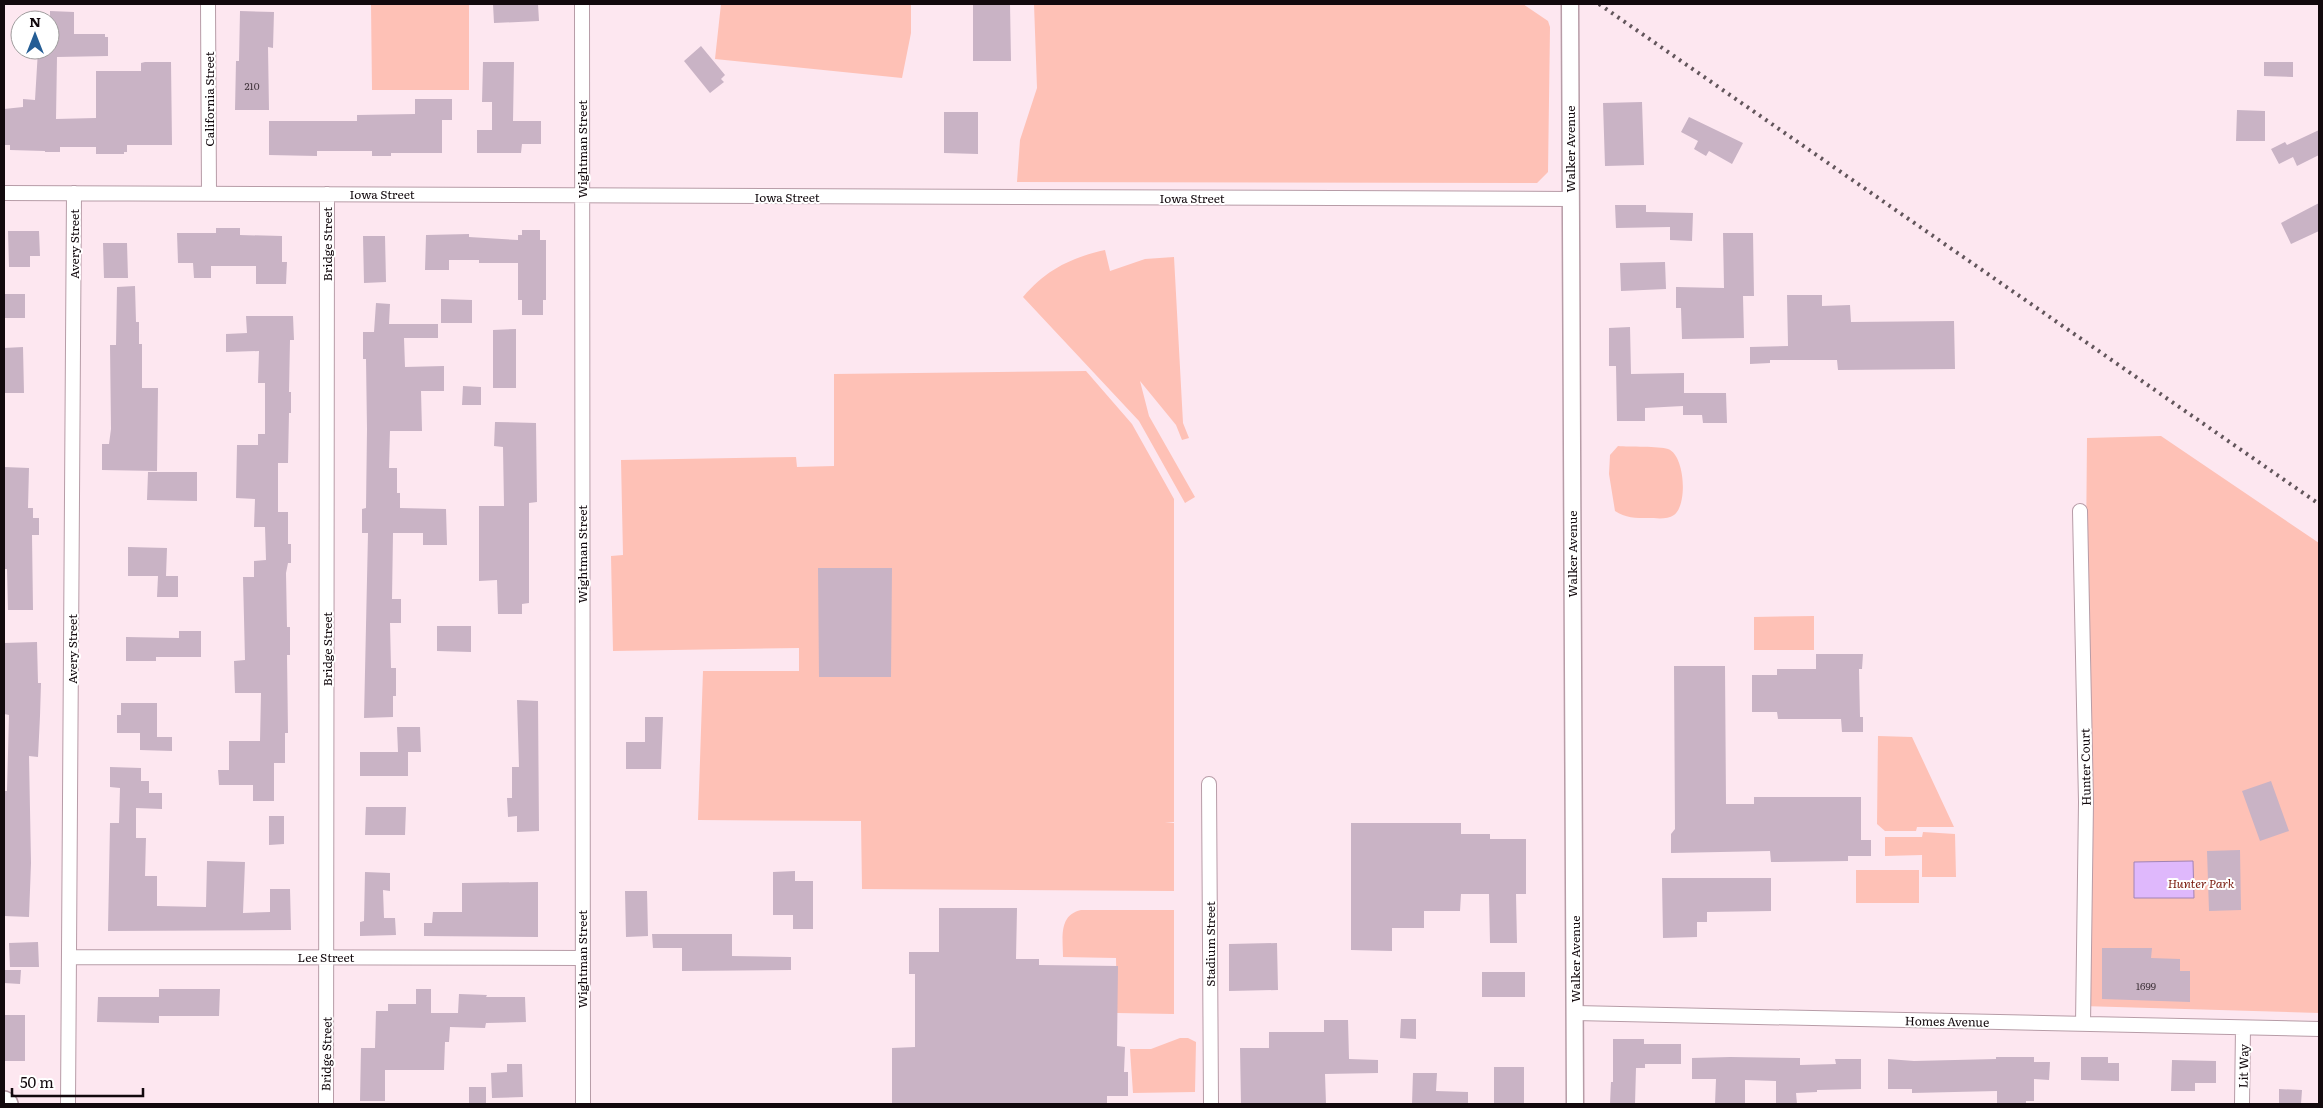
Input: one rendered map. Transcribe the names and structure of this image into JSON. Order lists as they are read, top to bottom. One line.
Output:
{"streets":{"street":["California Street","Wightman Street","Walker Avenue","Iowa Street","Avery Street","Bridge Street","Hunter Court","Stadium Street","Lee Street","Homes Avenue","Lit Way"]},"crossings":[["California Street","Iowa Street"],["Wightman Street","Iowa Street"],["Wightman Street","Lee Street"],["Walker Avenue","Iowa Street"],["Walker Avenue","Homes Avenue"],["Iowa Street","Avery Street"],["Iowa Street","Bridge Street"],["Avery Street","Lee Street"],["Bridge Street","Lee Street"],["Hunter Court","Homes Avenue"],["Homes Avenue","Lit Way"]],"parks":["Hunter Park"],"house_numbers":["210","1699"],"scale_bar":"50 m","north":"top"}
